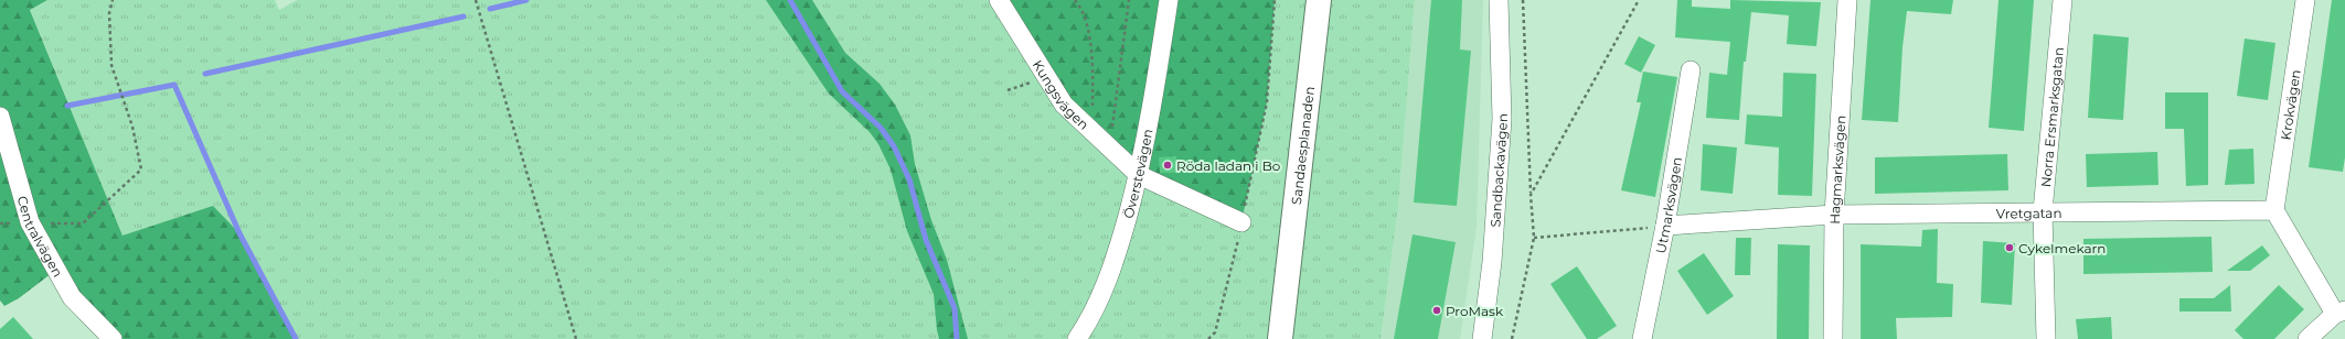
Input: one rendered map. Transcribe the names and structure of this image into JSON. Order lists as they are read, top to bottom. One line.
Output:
{"streets":{"main road":["Sandaesplanaden"],"street":["Kungsvägen","Krokvägen","Norra Ersmarksgatan","Sandbackavägen","Hagmarksvägen","Överstevägen","Utmarksvägen","Vretgatan","Centralvägen"]},"crossings":[["Kungsvägen","Överstevägen"],["Krokvägen","Vretgatan"],["Norra Ersmarksgatan","Vretgatan"],["Hagmarksvägen","Vretgatan"],["Utmarksvägen","Vretgatan"]],"places":["Röda ladan i Bo","Cykelmekarn","ProMask"]}
